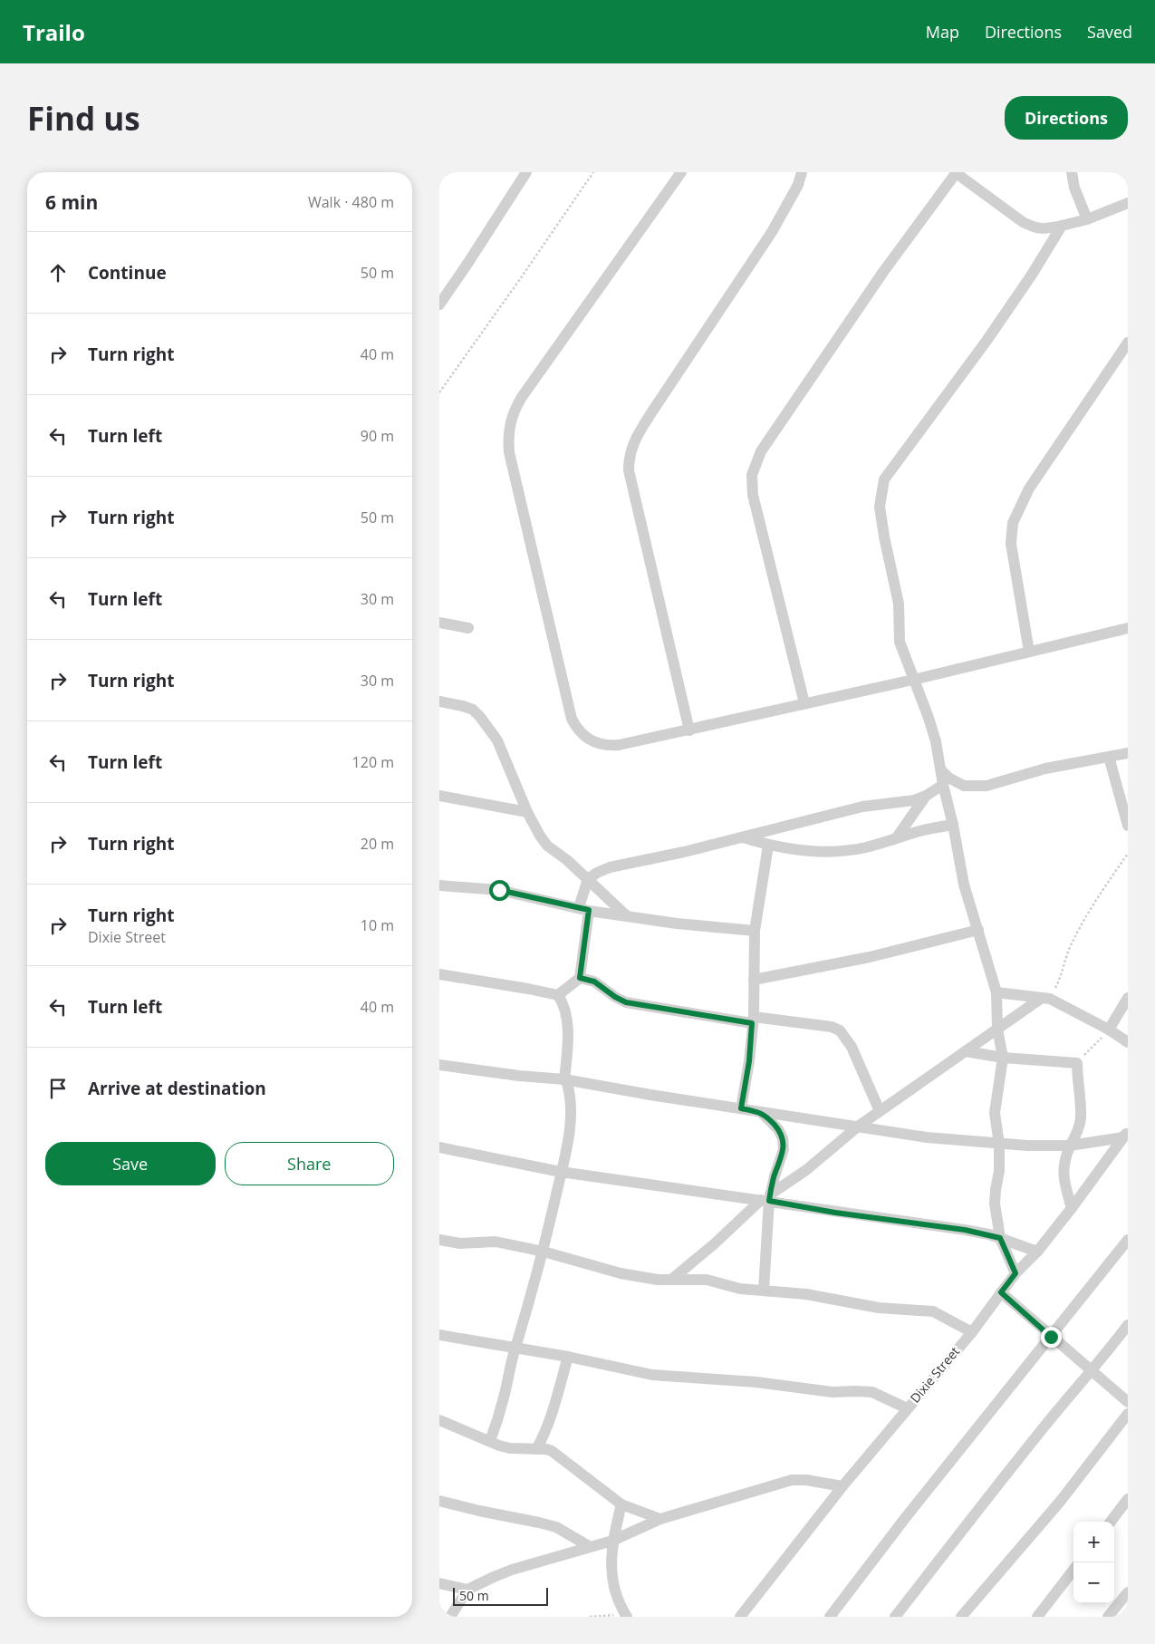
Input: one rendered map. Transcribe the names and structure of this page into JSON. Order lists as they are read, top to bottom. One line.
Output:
{"streets":{"street":["Dixie Street"]},"scale_bar":"50 m","page":{"header":"Trailo","nav":["Map","Directions","Saved"],"buttons":["Directions",["Save","Share"]],"title":"Find us","heading":["6 min","Walk · 480 m"],"list":[["Continue","50 m"],["Turn right","40 m"],["Turn left","90 m"],["Turn right","50 m"],["Turn left","30 m"],["Turn right","30 m"],["Turn left","120 m"],["Turn right","20 m"],["Turn right","Dixie Street","10 m"],["Turn left","40 m"],"Arrive at destination"],"map_buttons":["+","−"],"scale":"50 m"}}
